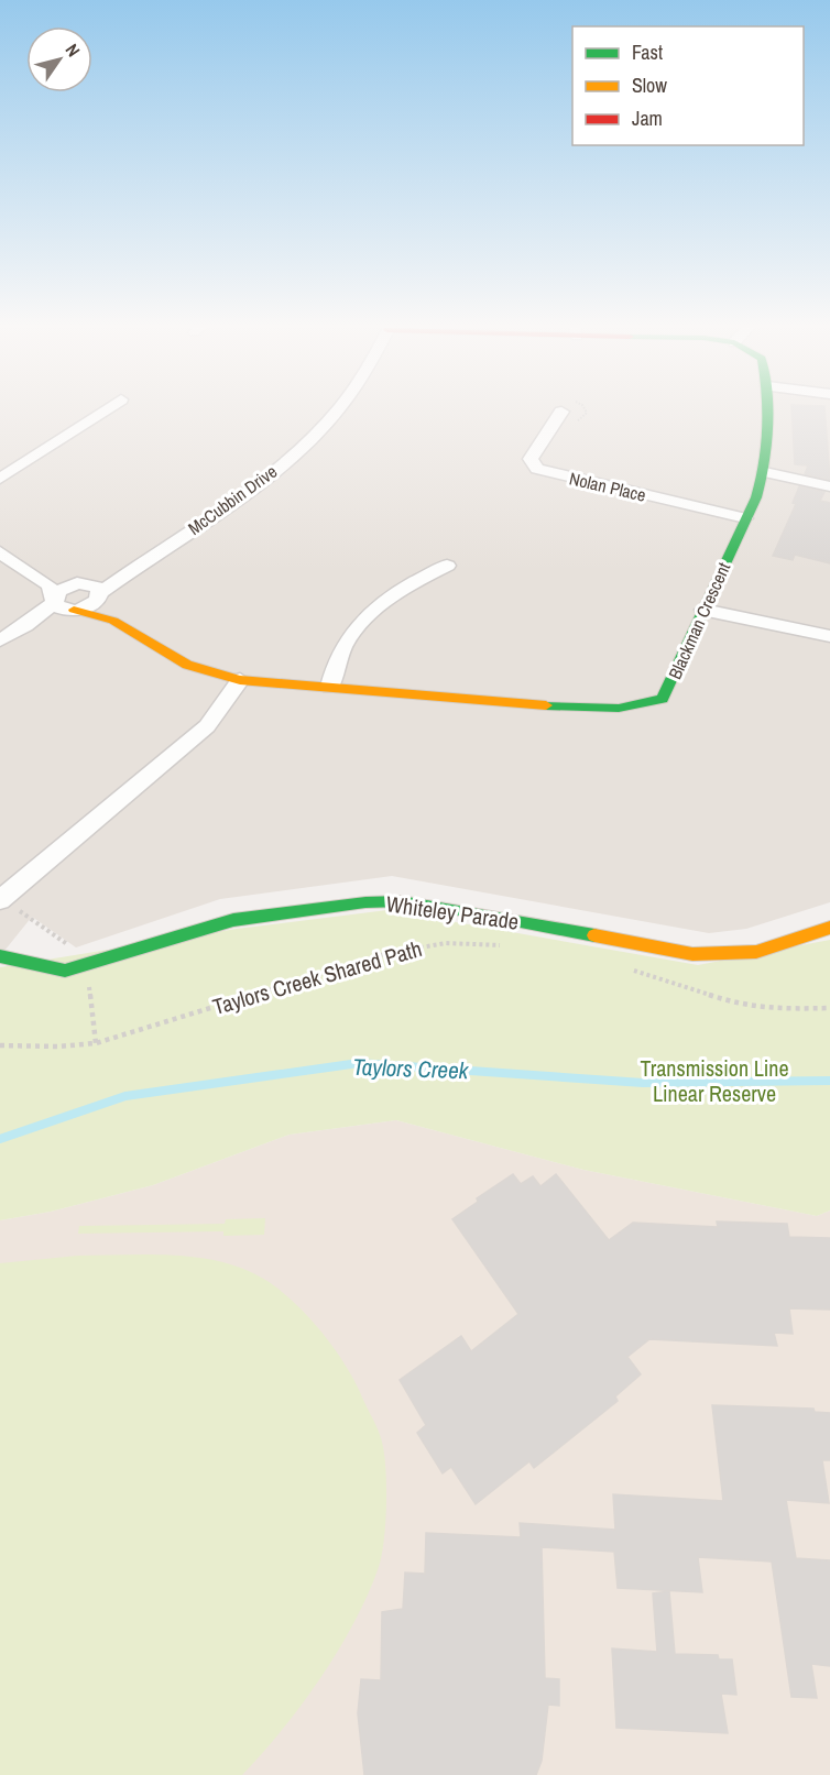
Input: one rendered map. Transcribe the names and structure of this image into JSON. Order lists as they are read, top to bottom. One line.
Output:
{"streets":{"street":["Nolan Place","McCubbin Drive","Blackman Crescent","Whiteley Parade"],"path":["Taylors Creek Shared Path"]},"crossings":[["Nolan Place","Blackman Crescent"]],"water":["Taylors Creek"],"parks":["Transmission Line Linear Reserve"],"legend":["Fast","Slow","Jam"],"north":"top right"}
